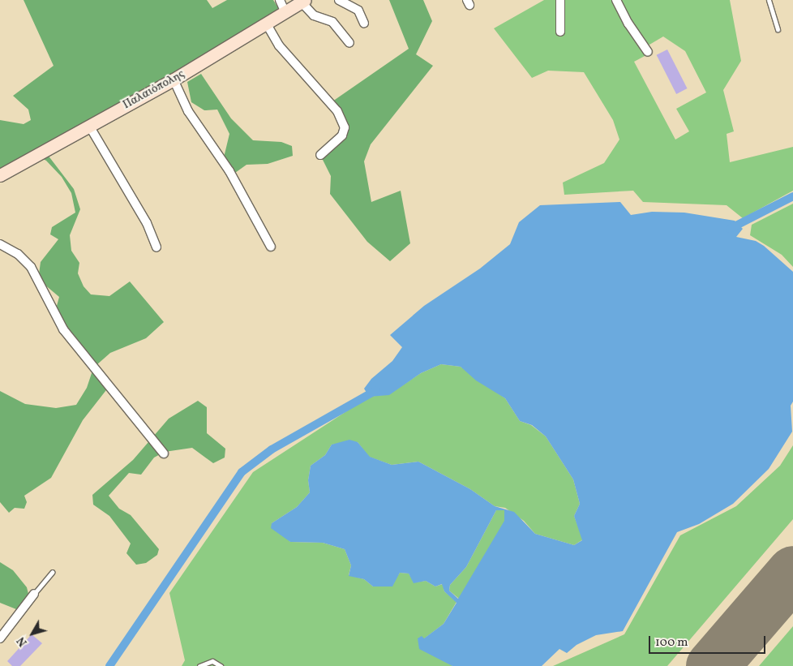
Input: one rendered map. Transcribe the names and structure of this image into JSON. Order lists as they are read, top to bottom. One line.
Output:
{"streets":{"main road":["Παλαιόπολης"]},"scale_bar":"100 m","north":"bottom left"}
